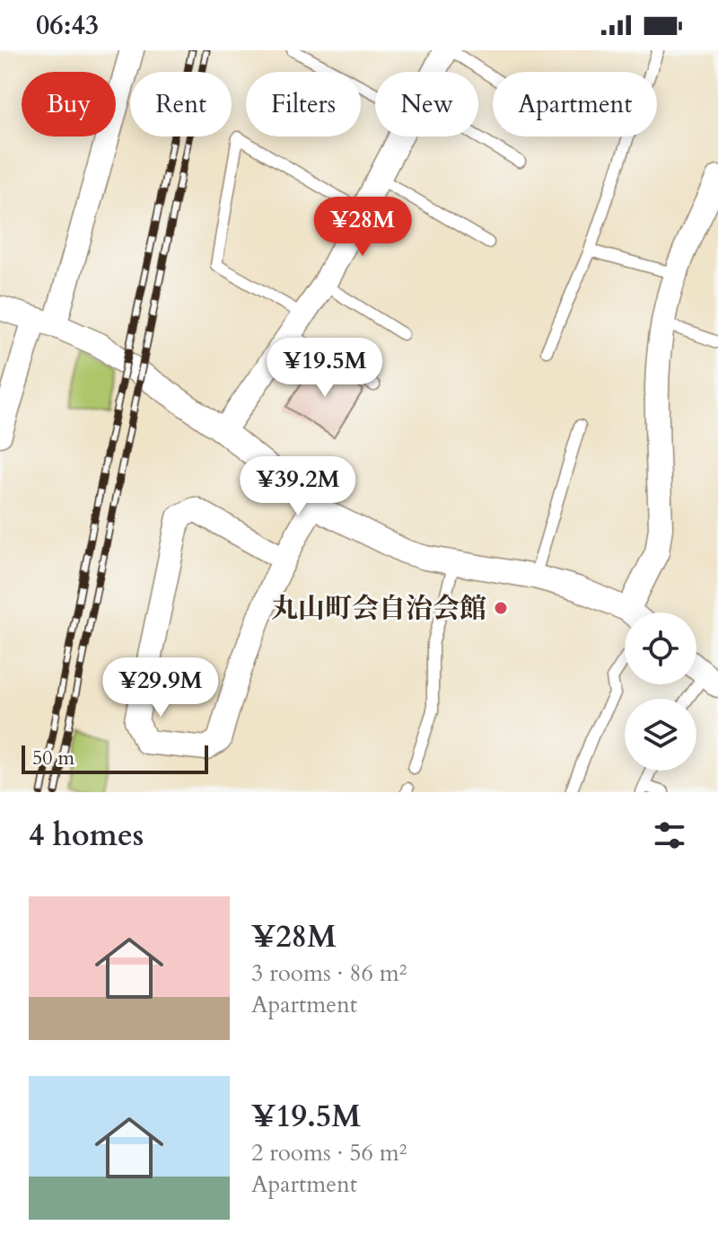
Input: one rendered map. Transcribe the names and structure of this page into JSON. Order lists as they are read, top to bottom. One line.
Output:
{"places":["丸山町会自治会館"],"scale_bar":"50 m","page":{"status":"06:43","chip":["Buy","Rent","Filters","New","Apartment"],"price":["¥28M","¥19.5M","¥39.2M","¥29.9M"],"scale":"50 m","heading":"4 homes","list":[{"name":"¥28M","note":"3 rooms · 86 m² · Apartment"},{"name":"¥19.5M","note":"2 rooms · 56 m² · Apartment"}]}}
